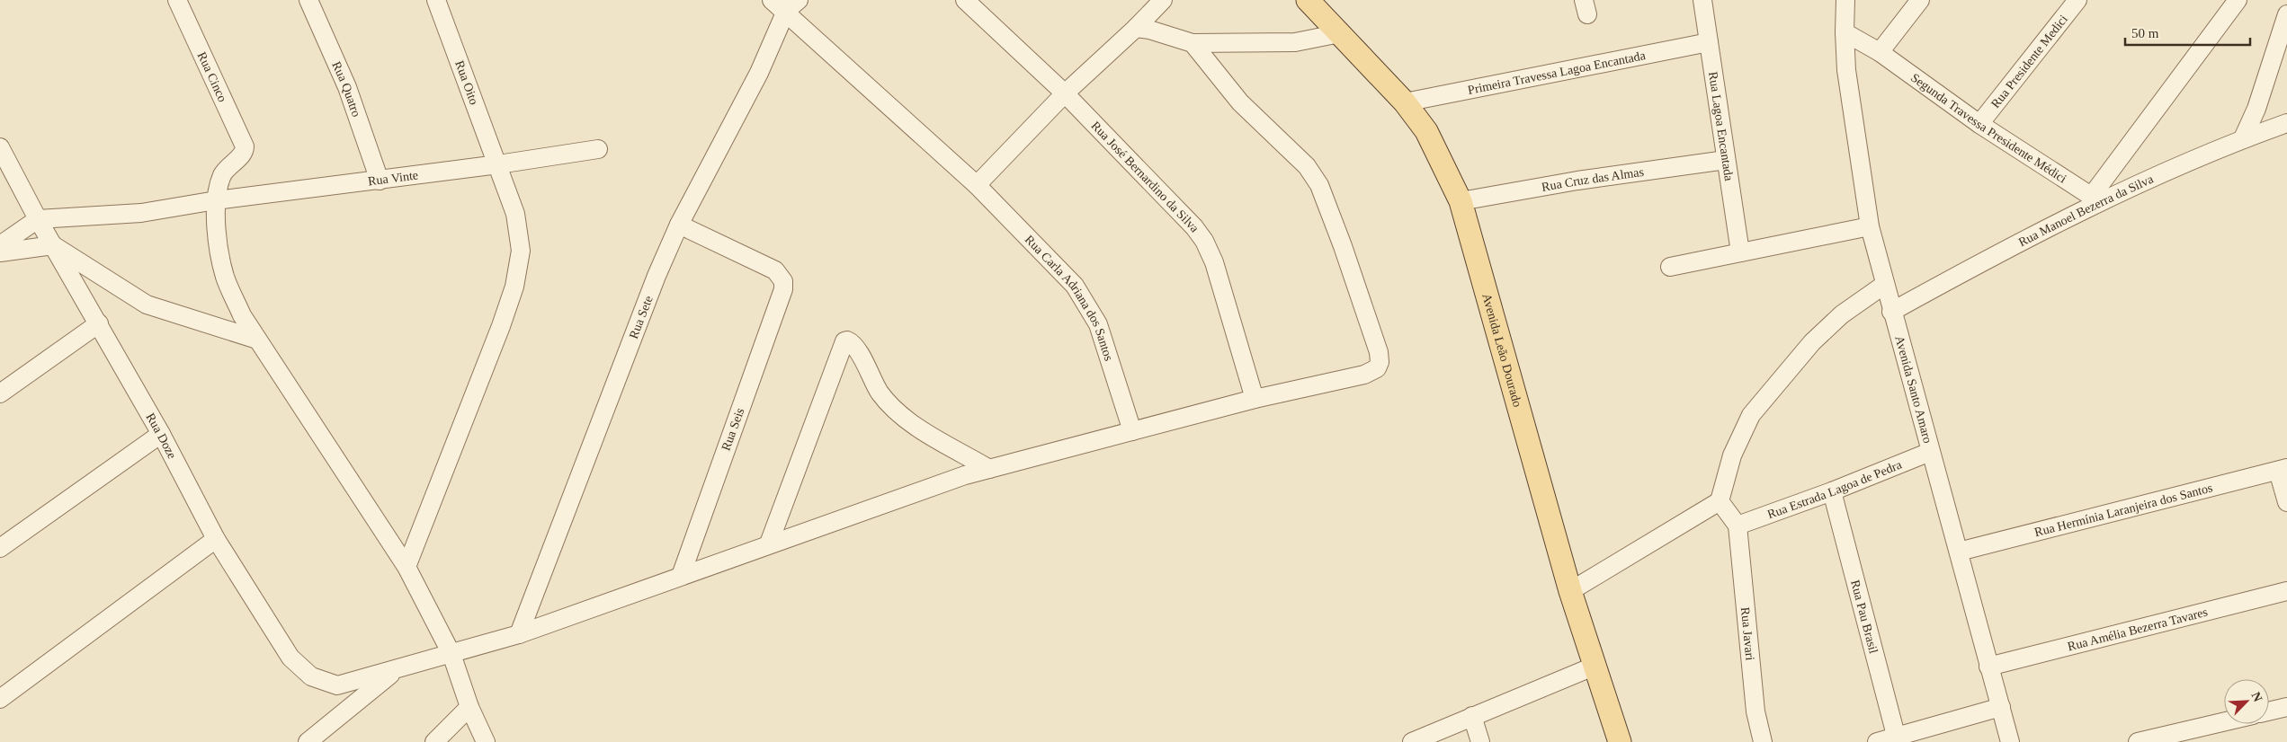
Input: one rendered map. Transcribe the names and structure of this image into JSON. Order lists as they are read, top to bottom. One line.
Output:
{"streets":{"main road":["Avenida Leão Dourado"],"street":["Rua Presidente Medici","Primeira Travessa Lagoa Encantada","Rua Cinco","Rua Oito","Rua Quatro","Rua Lagoa Encantada","Segunda Travessa Presidente Médici","Rua José Bernardino da Silva","Rua Vinte","Rua Cruz das Almas","Rua Manoel Bezerra da Silva","Rua Carla Adriana dos Santos","Rua Sete","Avenida Santo Amaro","Rua Seis","Rua Doze","Rua Estrada Lagoa de Pedra","Rua Hermínia Laranjeira dos Santos","Rua Pau Brasil","Rua Amélia Bezerra Tavares","Rua Javari"]},"crossings":[["Rua Presidente Medici","Segunda Travessa Presidente Médici"],["Primeira Travessa Lagoa Encantada","Rua Lagoa Encantada"],["Primeira Travessa Lagoa Encantada","Avenida Leão Dourado"],["Rua Cinco","Rua Vinte"],["Rua Oito","Rua Vinte"],["Rua Quatro","Rua Vinte"],["Rua Lagoa Encantada","Rua Cruz das Almas"],["Segunda Travessa Presidente Médici","Rua Manoel Bezerra da Silva"],["Segunda Travessa Presidente Médici","Avenida Santo Amaro"],["Rua José Bernardino da Silva","Rua Doze"],["Rua Vinte","Rua Doze"],["Rua Cruz das Almas","Avenida Leão Dourado"],["Rua Manoel Bezerra da Silva","Avenida Santo Amaro"],["Rua Carla Adriana dos Santos","Rua Sete"],["Rua Carla Adriana dos Santos","Rua Doze"],["Rua Sete","Rua Seis"],["Rua Sete","Rua Doze"],["Avenida Santo Amaro","Rua Estrada Lagoa de Pedra"],["Avenida Santo Amaro","Rua Hermínia Laranjeira dos Santos"],["Avenida Santo Amaro","Rua Amélia Bezerra Tavares"],["Rua Seis","Rua Doze"],["Rua Estrada Lagoa de Pedra","Rua Pau Brasil"],["Rua Estrada Lagoa de Pedra","Rua Javari"]],"scale_bar":"50 m","north":"top right"}
